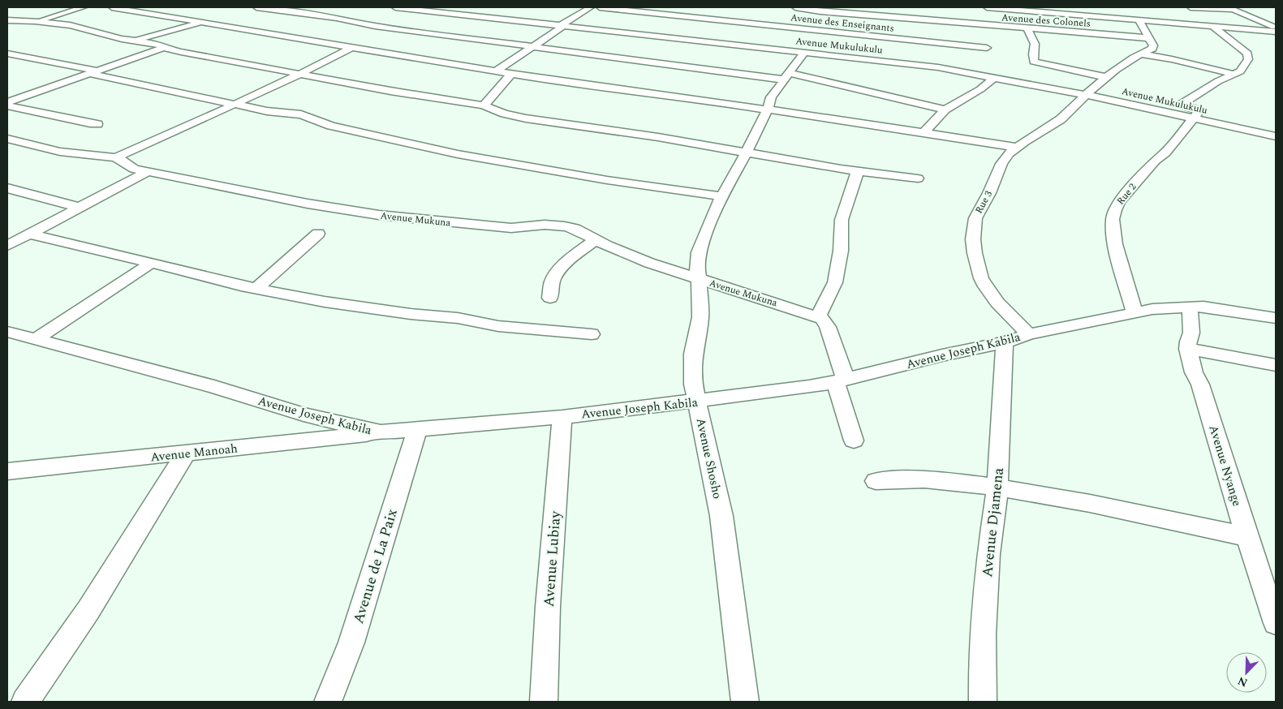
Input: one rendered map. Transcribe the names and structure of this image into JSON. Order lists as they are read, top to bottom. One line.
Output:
{"streets":{"street":["Avenue des Colonels","Avenue des Enseignants","Avenue Mukulukulu","Rue 2","Rue 3","Avenue Mukuna","Avenue Joseph Kabila","Avenue Manoah","Avenue Shosho","Avenue Nyange","Avenue Djamena","Avenue Lubiay","Avenue de La Paix"]},"crossings":[["Avenue des Colonels","Avenue des Enseignants"],["Avenue Mukulukulu","Rue 2"],["Avenue Mukulukulu","Rue 3"],["Avenue Mukulukulu","Avenue Shosho"],["Rue 2","Avenue Joseph Kabila"],["Rue 3","Avenue Joseph Kabila"],["Avenue Mukuna","Avenue Shosho"],["Avenue Joseph Kabila","Avenue Manoah"],["Avenue Joseph Kabila","Avenue Shosho"],["Avenue Joseph Kabila","Avenue Nyange"],["Avenue Joseph Kabila","Avenue Djamena"],["Avenue Joseph Kabila","Avenue Lubiay"],["Avenue Joseph Kabila","Avenue de La Paix"]],"north":"bottom left"}
